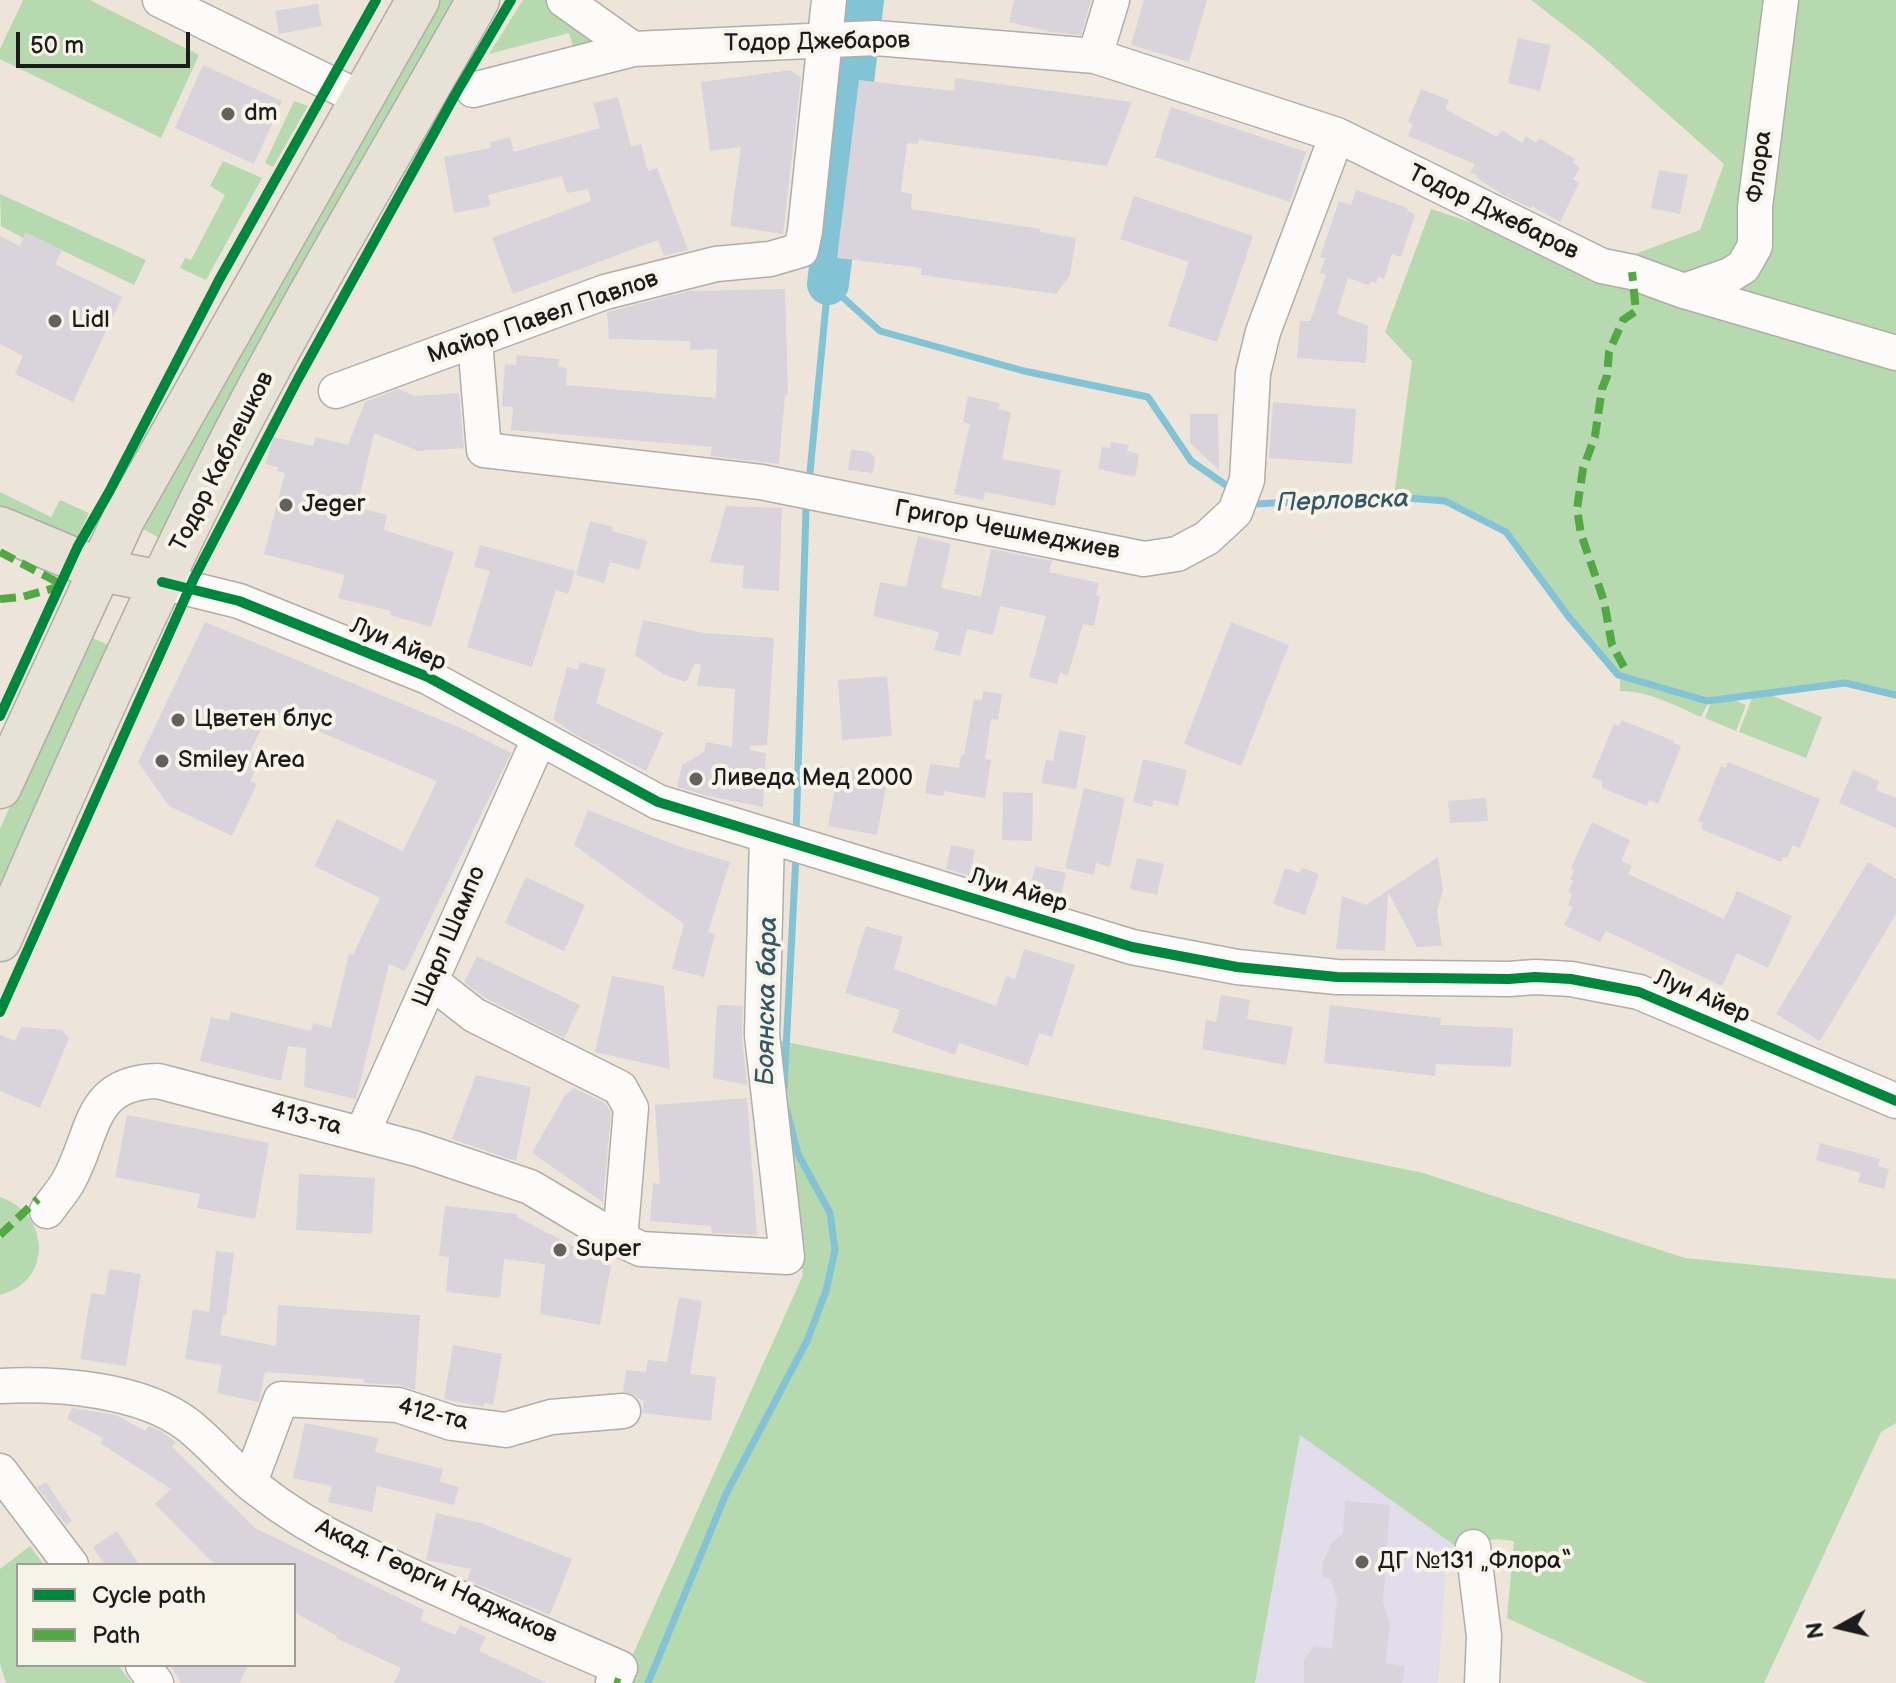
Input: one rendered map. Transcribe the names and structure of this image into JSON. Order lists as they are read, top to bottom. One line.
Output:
{"streets":{"main road":["Тодор Каблешков","Луи Айер"],"street":["Тодор Джебаров","Флора","Майор Павел Павлов","Григор Чешмеджиев","Шарл Шампо","413-та","412-та","Акад. Георги Наджаков"]},"crossings":[["Тодор Джебаров","Флора"],["Тодор Джебаров","Майор Павел Павлов"],["Тодор Джебаров","Григор Чешмеджиев"],["Майор Павел Павлов","Григор Чешмеджиев"],["Тодор Каблешков","Луи Айер"],["Луи Айер","Шарл Шампо"],["Луи Айер","413-та"],["Шарл Шампо","413-та"],["412-та","Акад. Георги Наджаков"]],"water":["Перловска","Боянска бара"],"places":["dm","Lidl","Jeger","Цветен блус","Smiley Area","Ливеда Мед 2000","Super","ДГ №131 „Флора“"],"legend":["Cycle path","Path"],"scale_bar":"50 m","north":"left"}
